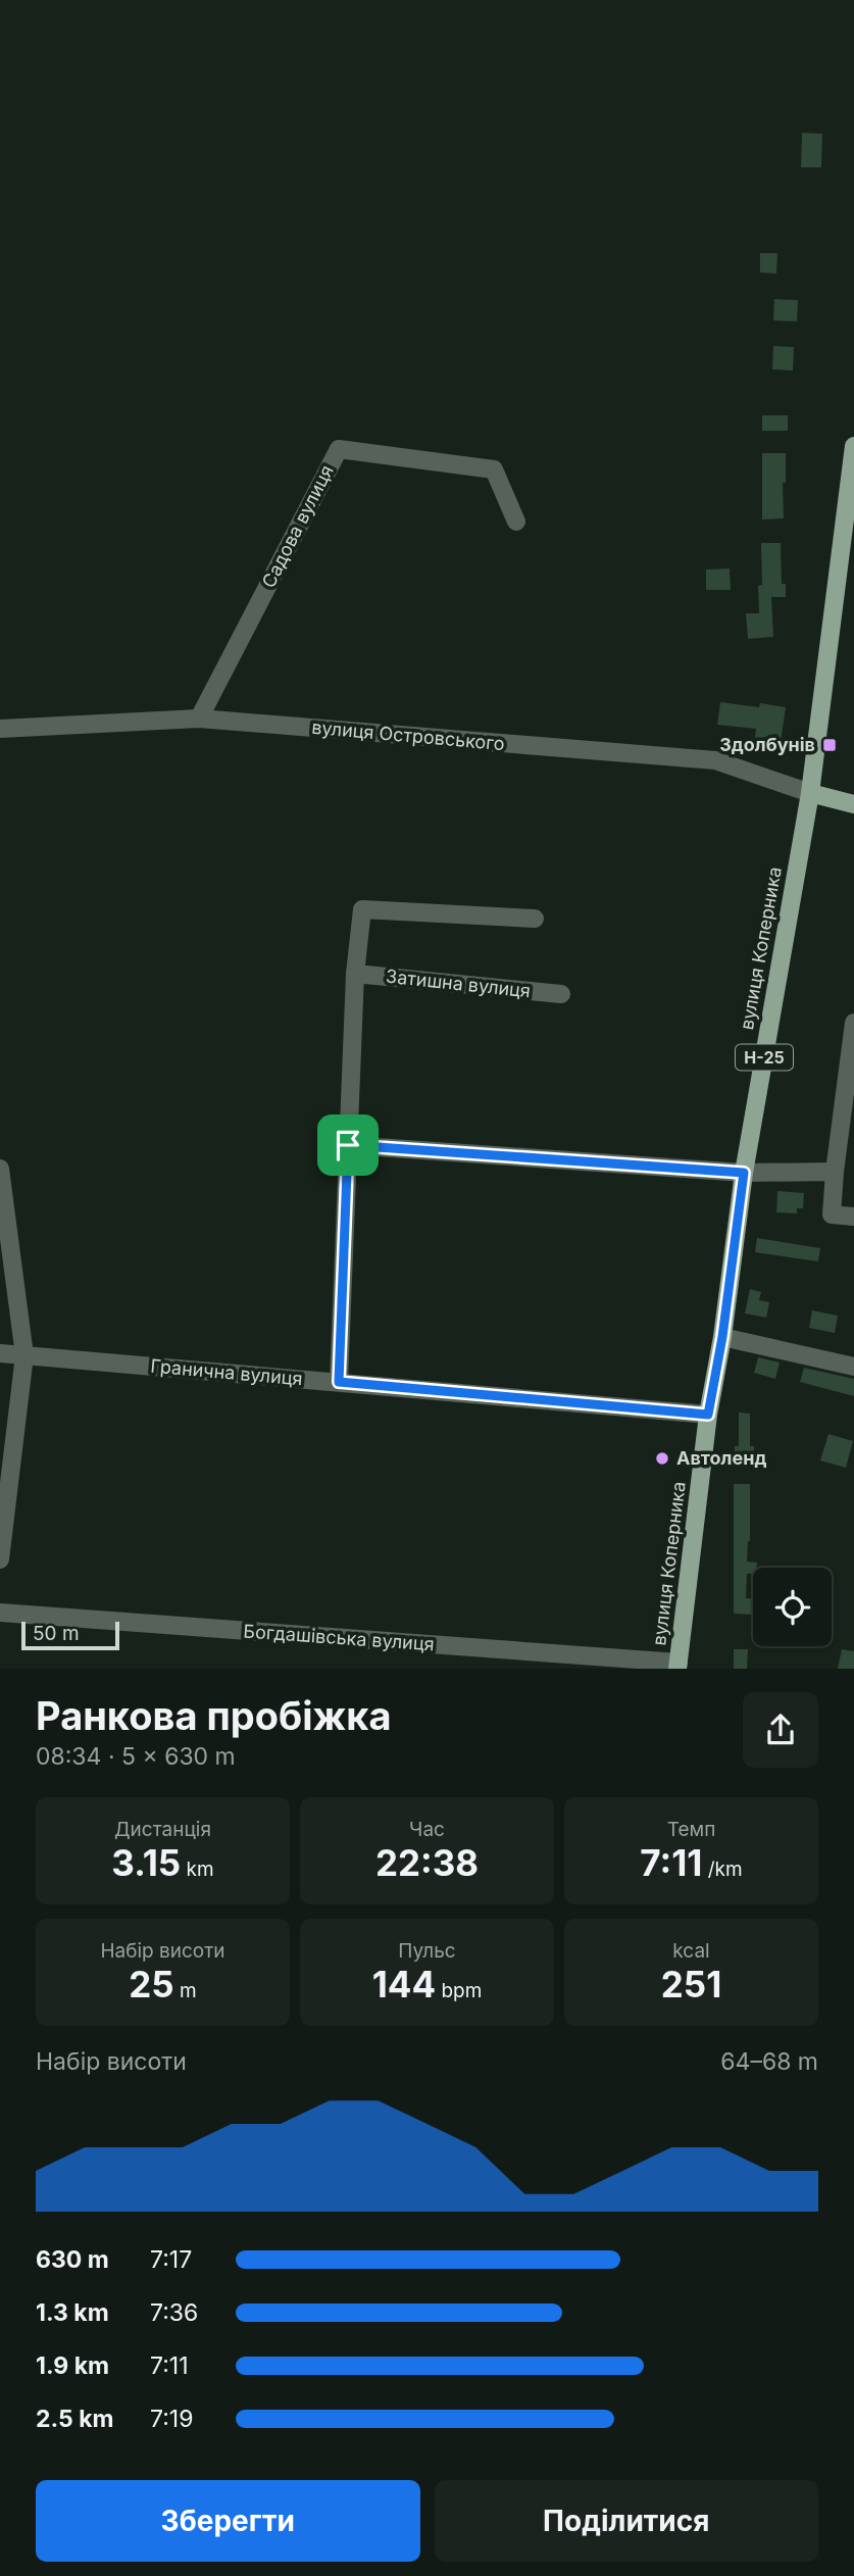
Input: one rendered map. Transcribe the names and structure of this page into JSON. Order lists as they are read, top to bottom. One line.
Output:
{"streets":{"main road":["вулиця Коперника","Н-25"],"street":["Садова вулиця","вулиця Островського","Затишна вулиця","Гранична вулиця","Богдашівська вулиця"]},"crossings":[["Садова вулиця","вулиця Островського"],["вулиця Островського","вулиця Коперника"],["вулиця Коперника","Гранична вулиця"],["вулиця Коперника","Богдашівська вулиця"]],"places":{"transit":["Здолбунів"],"other":["Автоленд"]},"scale_bar":"50 m","page":{"scale":"50 m","heading":["Ранкова пробіжка","08:34 · 5 × 630 m"],"stats":[["Дистанція","3.15 km"],["Час","22:38"],["Темп","7:11 /km"],["Набір висоти","25 m"],["Пульс","144 bpm"],["kcal","251"]],"chart":["Набір висоти","64–68 m"],"list":[{"name":"630 m","note":"7:17"},{"name":"1.3 km","note":"7:36"},{"name":"1.9 km","note":"7:11"},{"name":"2.5 km","note":"7:19"}],"buttons":["Зберегти","Поділитися"]}}
